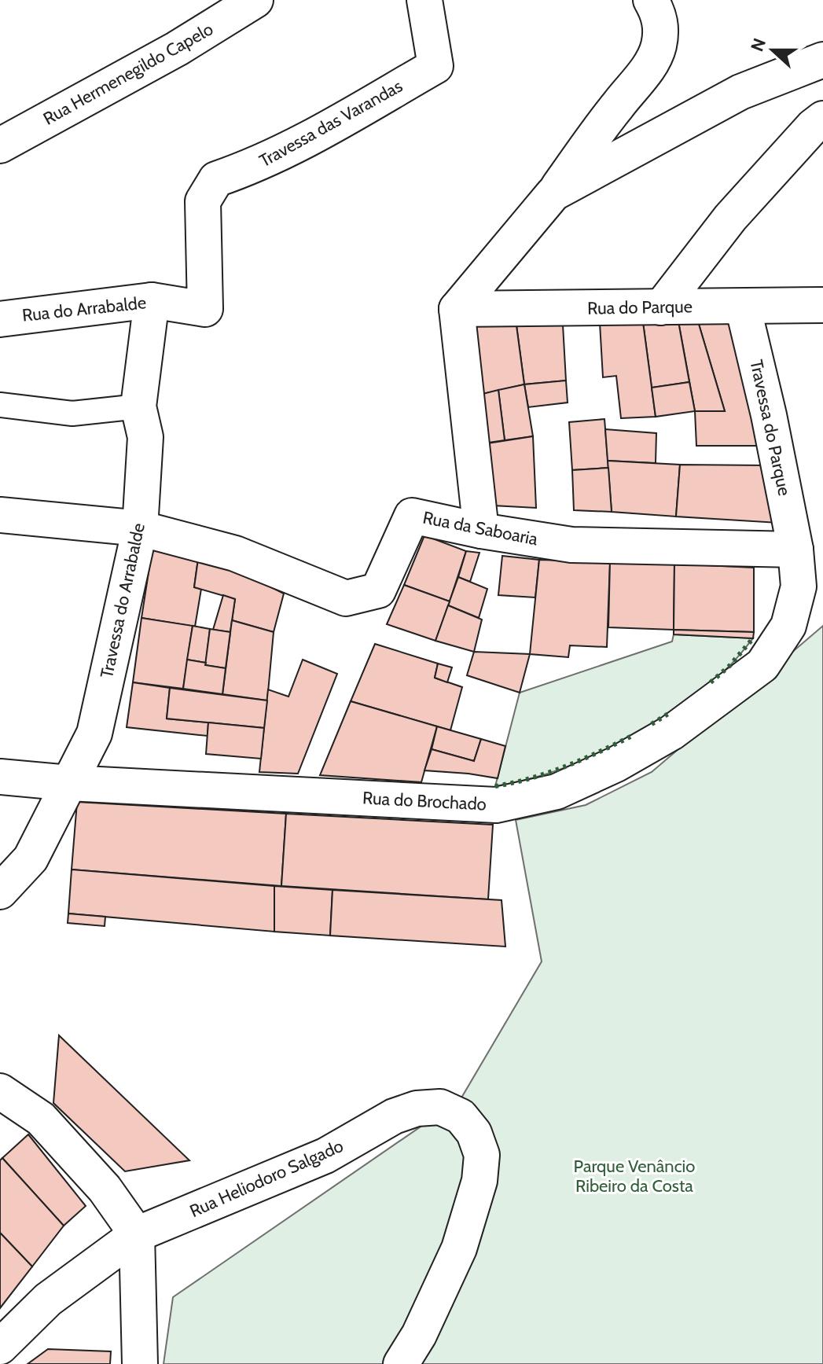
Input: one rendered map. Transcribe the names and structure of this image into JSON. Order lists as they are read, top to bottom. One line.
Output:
{"streets":{"street":["Rua Hermenegildo Capelo","Travessa das Varandas","Rua do Parque","Rua do Arrabalde","Travessa do Parque","Rua da Saboaria","Travessa do Arrabalde","Rua do Brochado","Rua Heliodoro Salgado"]},"crossings":[["Travessa das Varandas","Rua do Arrabalde"],["Rua do Parque","Travessa do Parque"],["Rua do Arrabalde","Travessa do Arrabalde"],["Travessa do Parque","Rua da Saboaria"],["Travessa do Parque","Rua do Brochado"],["Rua da Saboaria","Travessa do Arrabalde"],["Rua da Saboaria","Rua do Brochado"],["Travessa do Arrabalde","Rua do Brochado"]],"parks":["Parque Venâncio Ribeiro da Costa"],"north":"left"}
